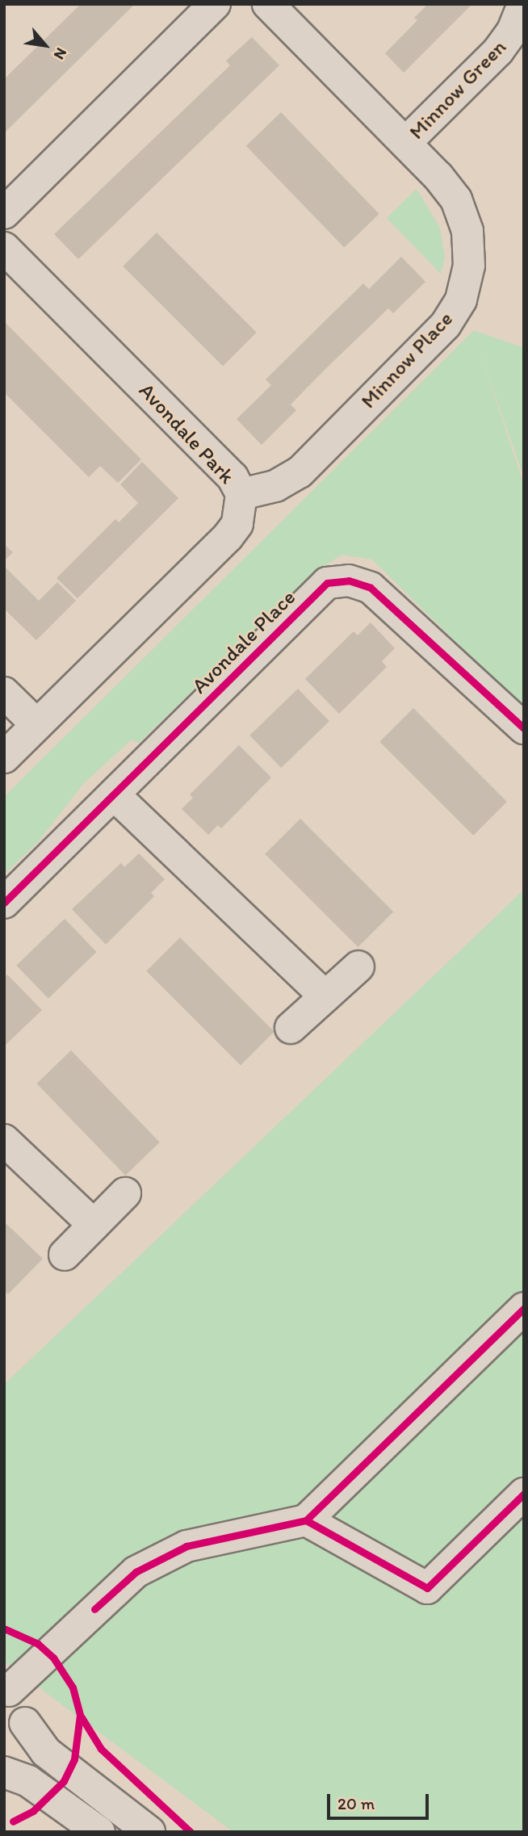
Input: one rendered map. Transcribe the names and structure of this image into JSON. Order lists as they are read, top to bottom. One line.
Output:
{"streets":{"street":["Minnow Green","Minnow Place","Avondale Park","Avondale Place"]},"crossings":[["Minnow Green","Minnow Place"],["Minnow Place","Avondale Park"]],"scale_bar":"20 m","north":"bottom right"}
